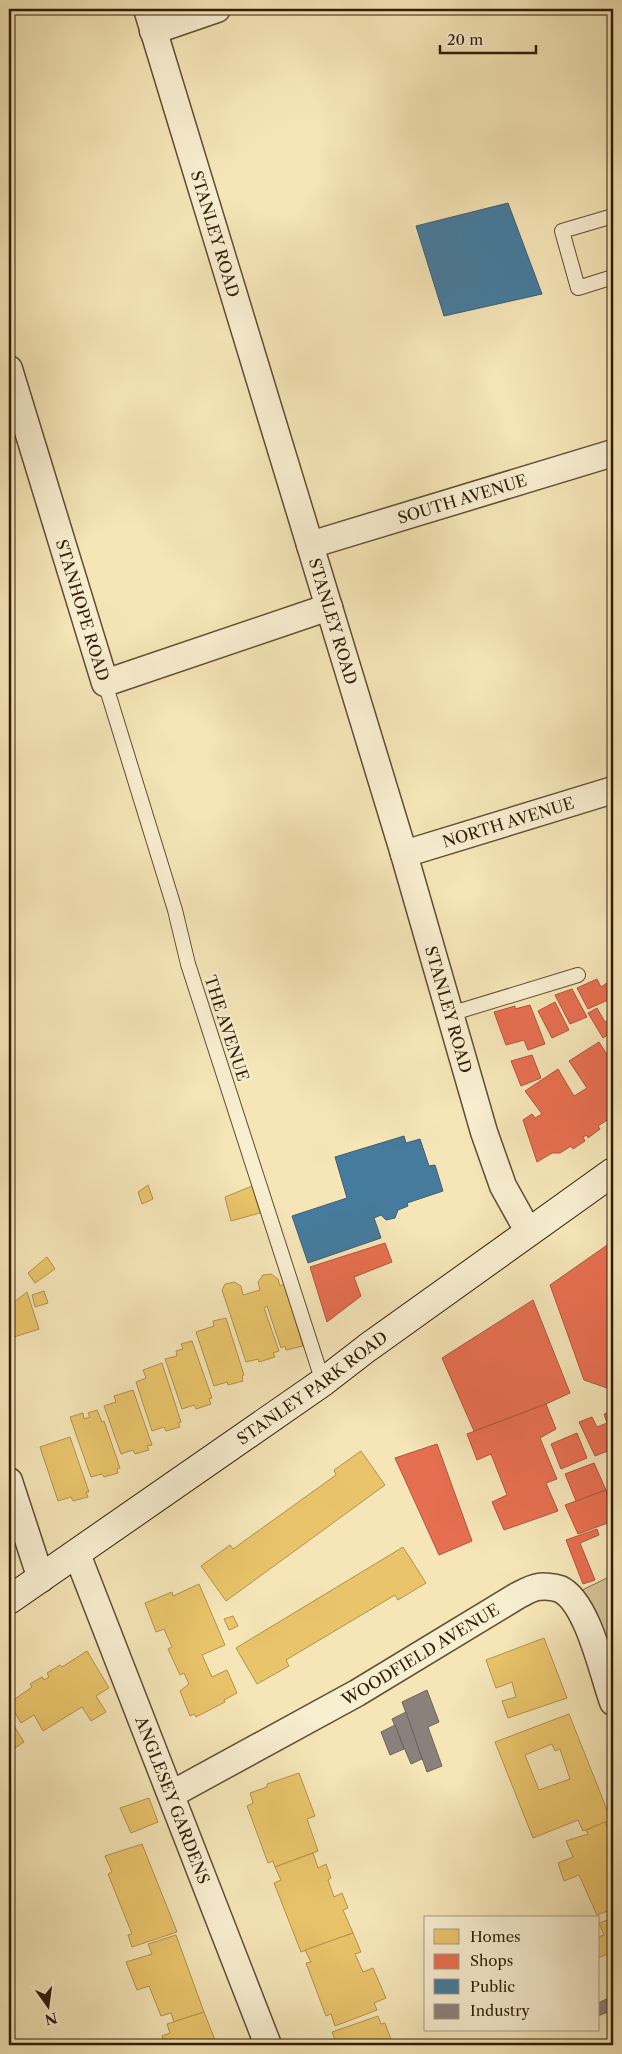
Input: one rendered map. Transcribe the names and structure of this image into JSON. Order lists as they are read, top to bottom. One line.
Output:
{"streets":{"street":["STANLEY ROAD","SOUTH AVENUE","STANHOPE ROAD","NORTH AVENUE","STANLEY PARK ROAD","WOODFIELD AVENUE","ANGLESEY GARDENS"],"lane":["THE AVENUE"]},"crossings":[["STANLEY ROAD","SOUTH AVENUE"],["STANLEY ROAD","STANHOPE ROAD"],["STANLEY ROAD","NORTH AVENUE"],["STANLEY ROAD","STANLEY PARK ROAD"],["STANHOPE ROAD","THE AVENUE"],["THE AVENUE","STANLEY PARK ROAD"],["STANLEY PARK ROAD","ANGLESEY GARDENS"],["WOODFIELD AVENUE","ANGLESEY GARDENS"]],"legend":["Homes","Shops","Public","Industry"],"scale_bar":"20 m","north":"bottom"}
